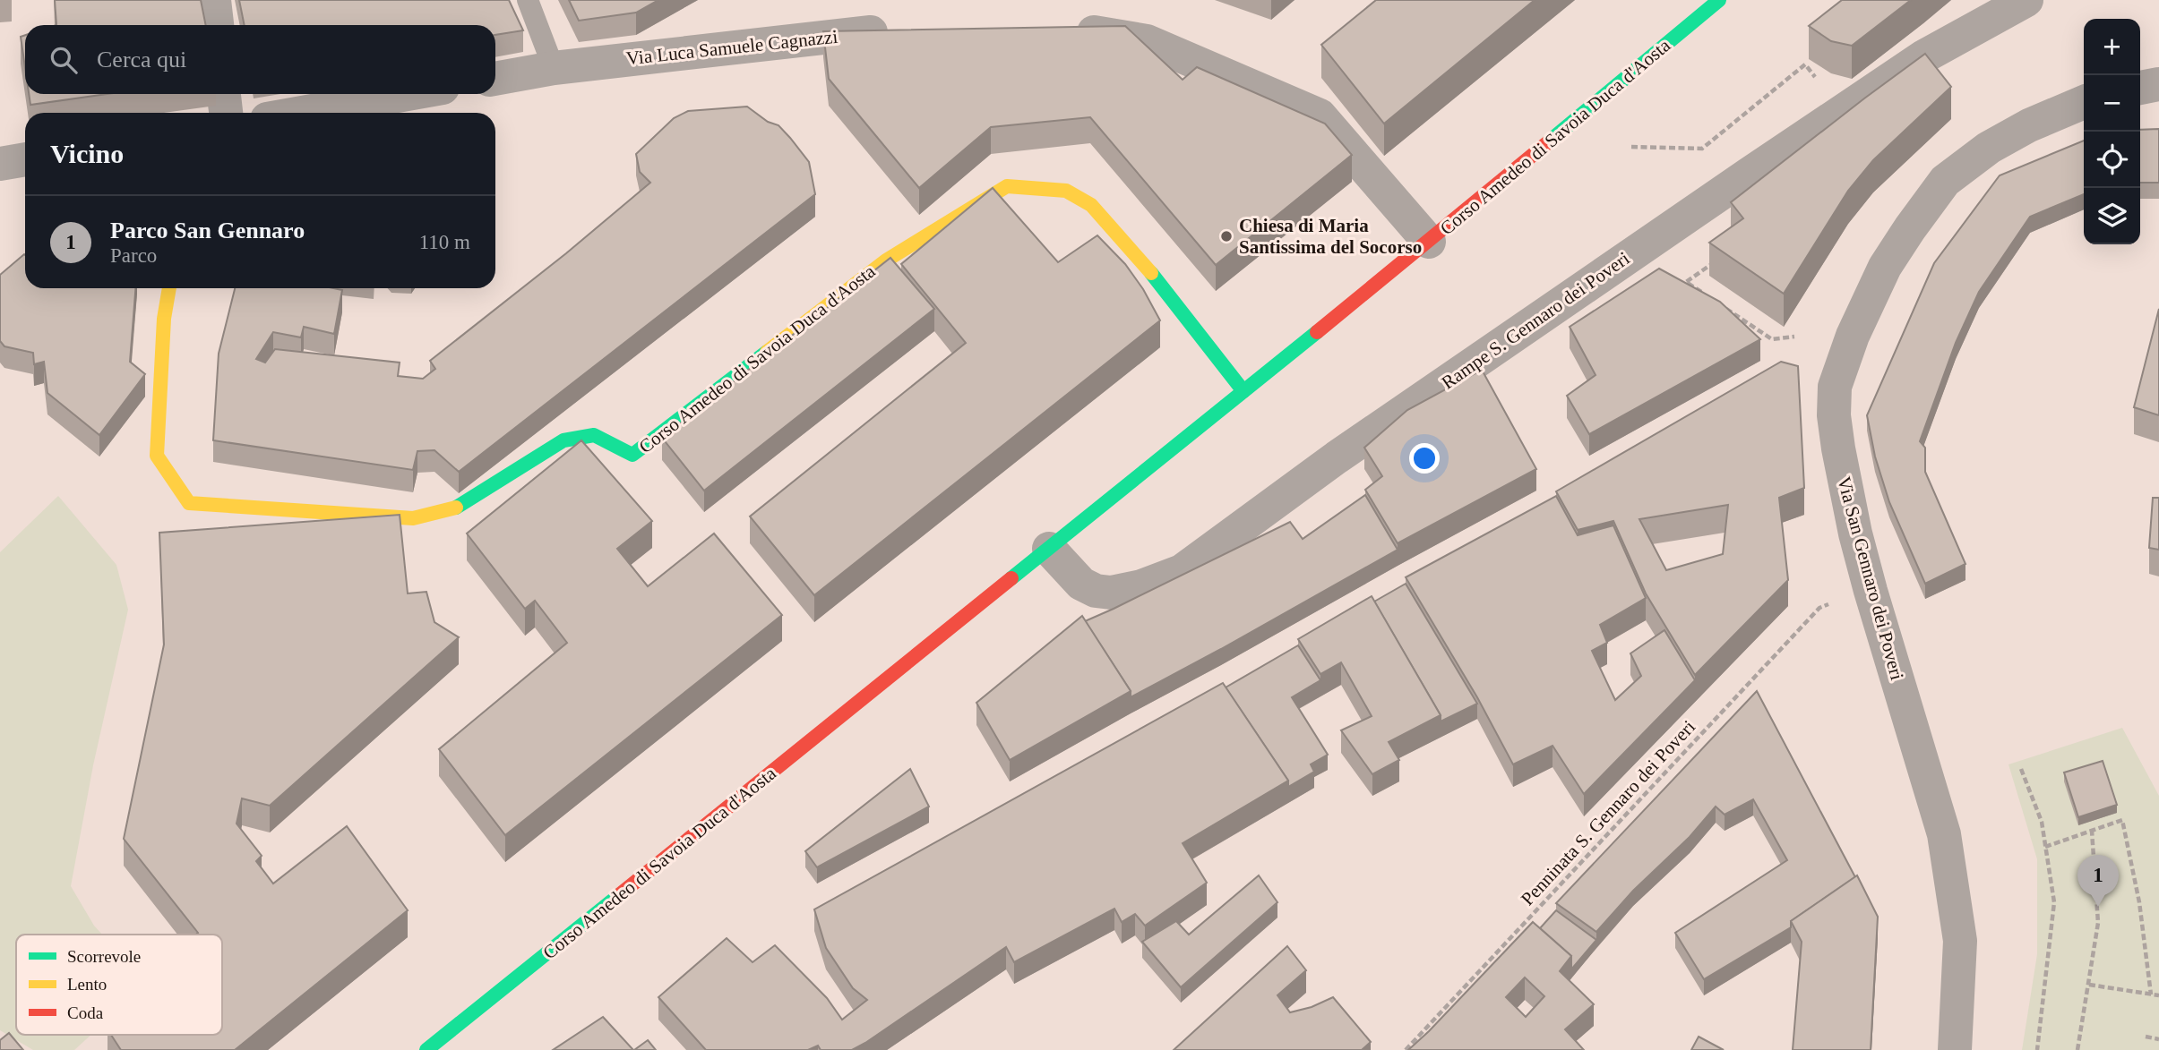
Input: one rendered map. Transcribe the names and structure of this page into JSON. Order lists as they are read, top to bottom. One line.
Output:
{"streets":{"main road":["Corso Amedeo di Savoia Duca d'Aosta"],"street":["Via Luca Samuele Cagnazzi","Rampe S. Gennaro dei Poveri","Via San Gennaro dei Poveri"],"path":["Penninata S. Gennaro dei Poveri"]},"crossings":[["Corso Amedeo di Savoia Duca d'Aosta","Rampe S. Gennaro dei Poveri"]],"places":["Chiesa di Maria Santissima del Socorso"],"legend":["Scorrevole","Lento","Coda"],"page":{"map_buttons":["+","−"],"search":"Cerca qui","heading":"Vicino","list":[{"mark":"1","name":"Parco San Gennaro","note":"Parco","value":"110 m"}],"pins":"1"}}
